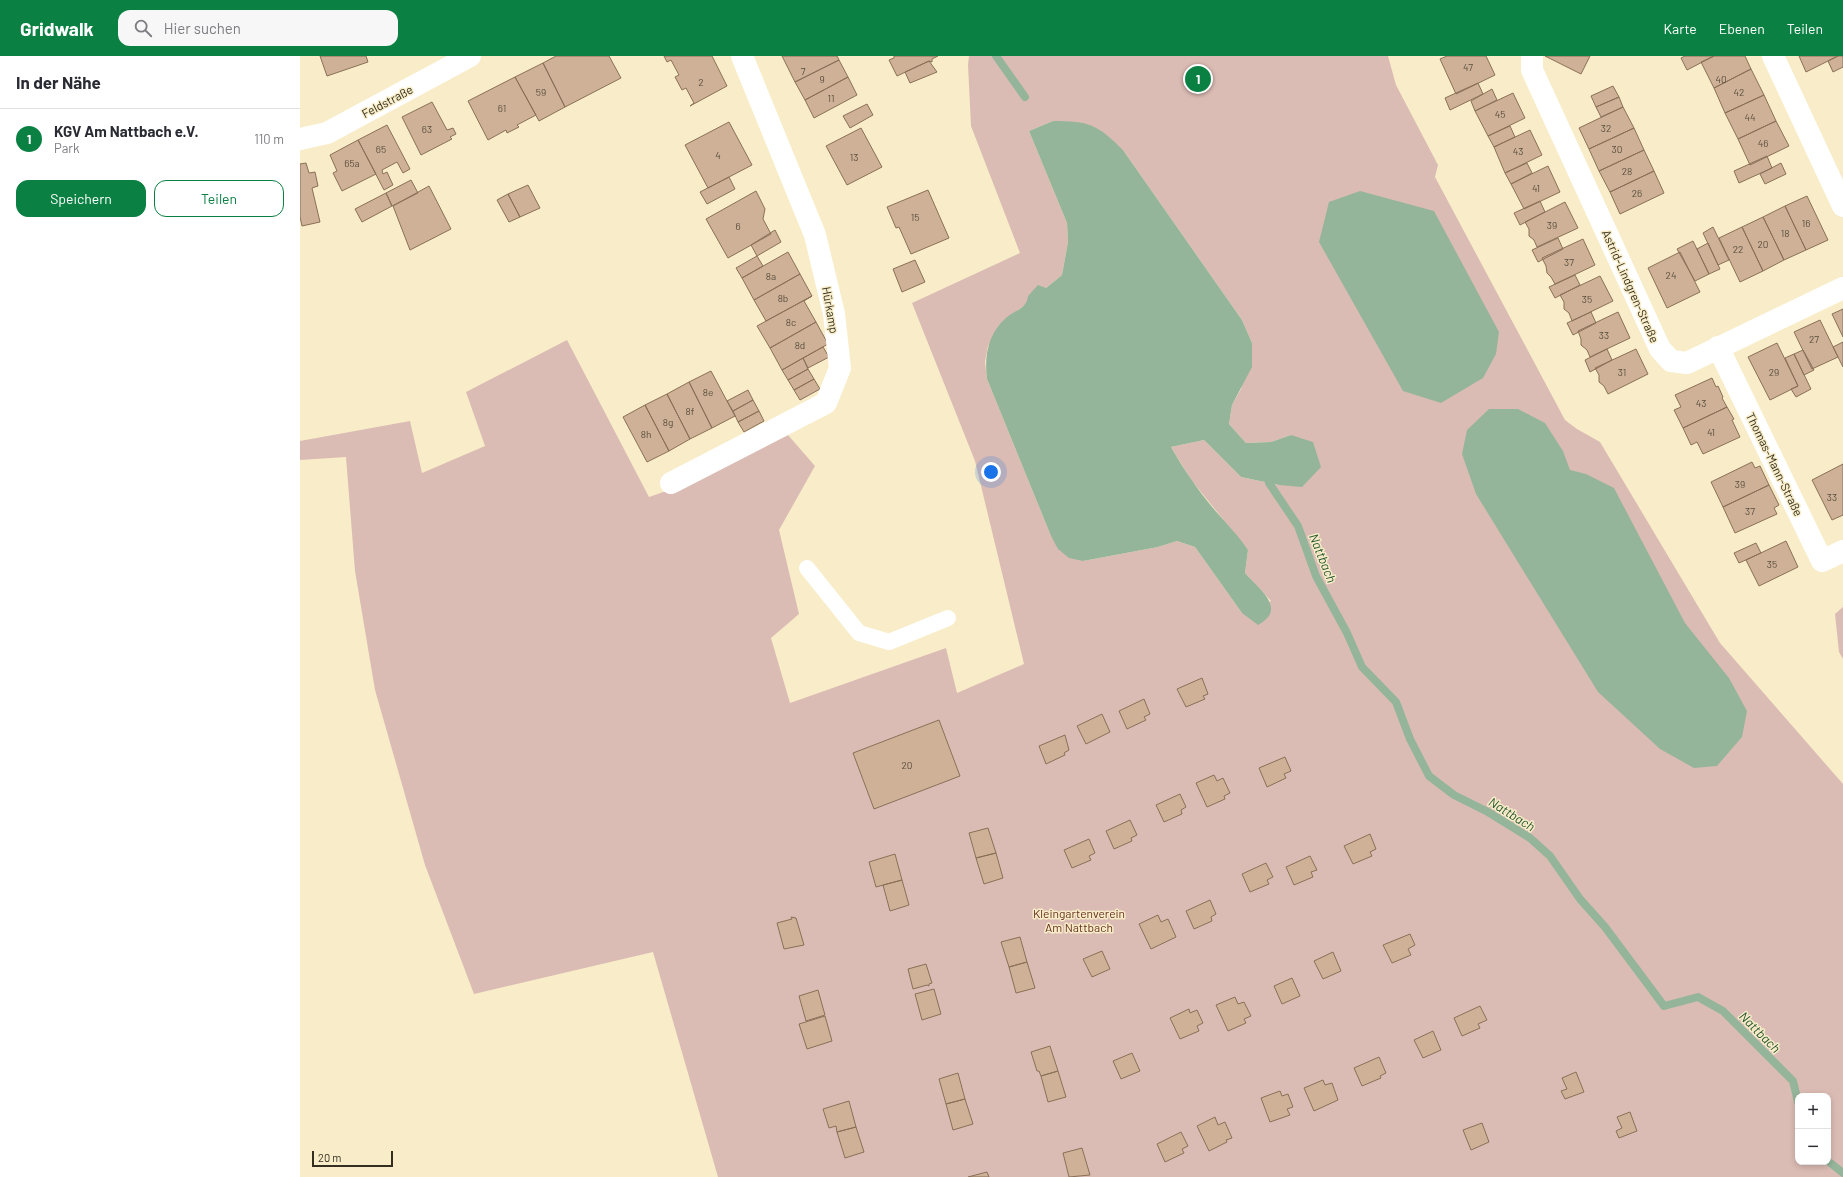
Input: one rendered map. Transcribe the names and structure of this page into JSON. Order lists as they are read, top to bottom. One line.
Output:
{"streets":{"street":["Feldstraße","Astrid-Lindgren-Straße","Hürkamp","Thomas-Mann-Straße"]},"crossings":[["Astrid-Lindgren-Straße","Thomas-Mann-Straße"]],"water":["Nattbach"],"parks":["Kleingartenverein Am Nattbach"],"house_numbers":["47","7","9","40","2","59","42","11","61","45","44","32","63","46","65","30","43","4","13","65a","28","41","26","15","16","39","6","18","20","22","37","24","8a","8b","35","8c","33","27","8d","31","29","8e","43","8f","8g","41","8h","39","33","37","35","20"],"scale_bar":"20 m","page":{"header":"Gridwalk","search":"Hier suchen","nav":["Karte","Ebenen","Teilen"],"heading":"In der Nähe","pins":"1","list":[{"mark":"1","name":"KGV Am Nattbach e.V.","note":"Park","value":"110 m"}],"buttons":["Speichern","Teilen"],"map_buttons":["+","−"],"scale":"20 m"}}
